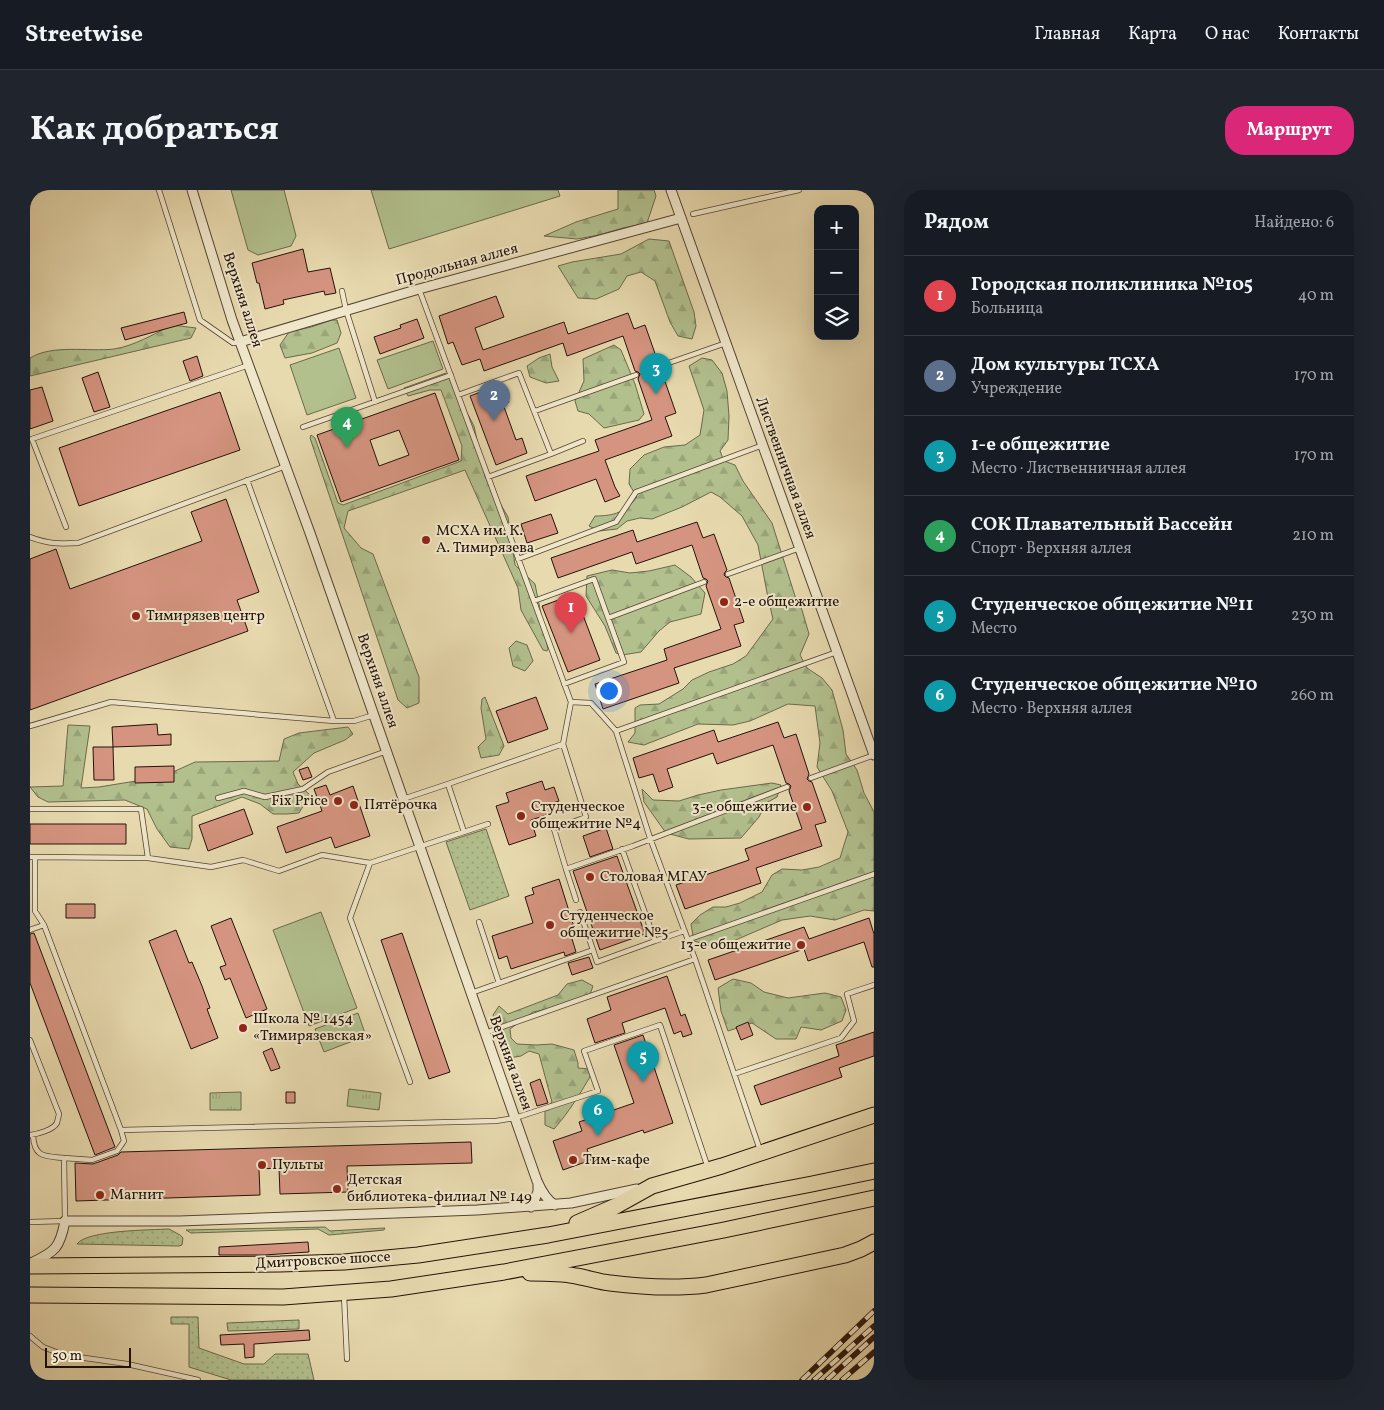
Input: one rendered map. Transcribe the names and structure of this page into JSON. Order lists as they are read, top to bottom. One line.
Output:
{"streets":{"main road":["Дмитровское шоссе"],"street":["Продольная аллея","Верхняя аллея","Лиственничная аллея"]},"crossings":[["Продольная аллея","Верхняя аллея"],["Продольная аллея","Лиственничная аллея"]],"places":["МСХА им. К. А. Тимирязева","2-е общежитие","Тимирязев центр","Fix Price","Пятёрочка","3-е общежитие","Студенческое общежитие №4","Столовая МГАУ","Студенческое общежитие №5","13-е общежитие","Школа № 1454 «Тимирязевская»","Тим-кафе","Пульты","Детская библиотека-филиал № 149","Магнит"],"scale_bar":"50 m","page":{"header":"Streetwise","nav":["Главная","Карта","О нас","Контакты"],"title":"Как добраться","buttons":"Маршрут","heading":["Рядом","Найдено: 6"],"map_buttons":["+","−"],"list":[{"mark":"1","name":"Городская поликлиника №105","note":"Больница","value":"40 m"},{"mark":"2","name":"Дом культуры ТСХА","note":"Учреждение","value":"170 m"},{"mark":"3","name":"1-е общежитие","note":"Место · Лиственничная аллея","value":"170 m"},{"mark":"4","name":"СОК Плавательный Бассейн","note":"Спорт · Верхняя аллея","value":"210 m"},{"mark":"5","name":"Студенческое общежитие №11","note":"Место","value":"230 m"},{"mark":"6","name":"Студенческое общежитие №10","note":"Место · Верхняя аллея","value":"260 m"}],"pins":["3","2","4","1","5","6"],"scale":"50 m"}}
